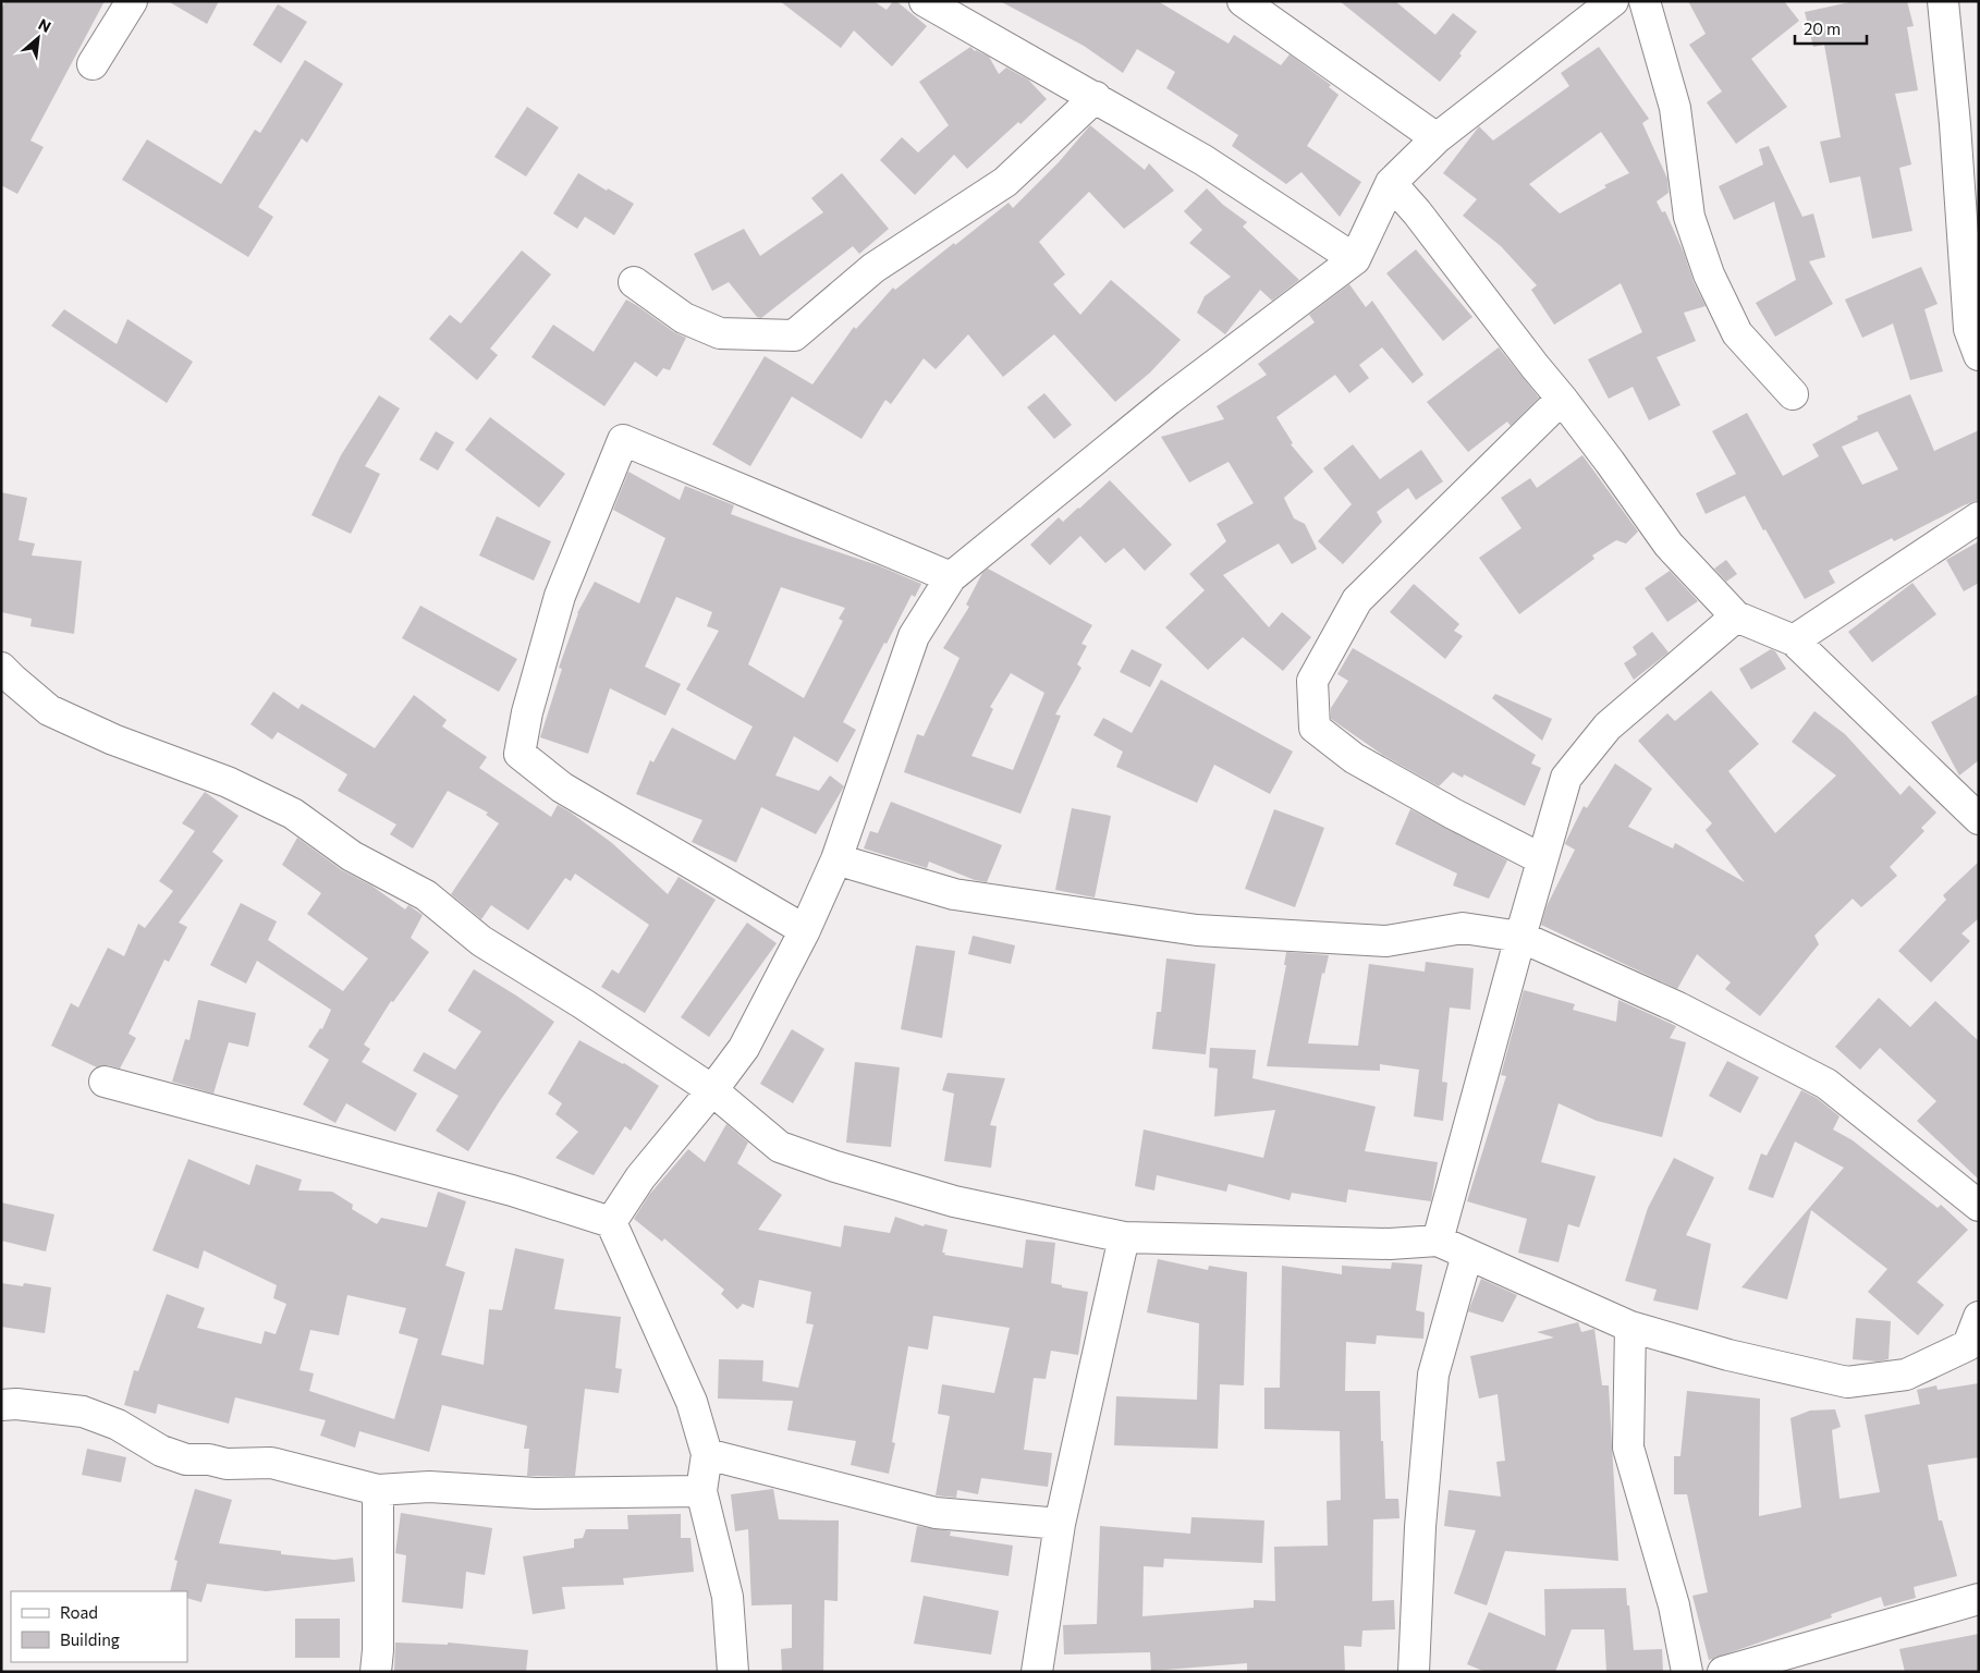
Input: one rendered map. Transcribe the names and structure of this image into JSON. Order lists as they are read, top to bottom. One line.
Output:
{"legend":["Road","Building"],"scale_bar":"20 m","north":"top right"}
